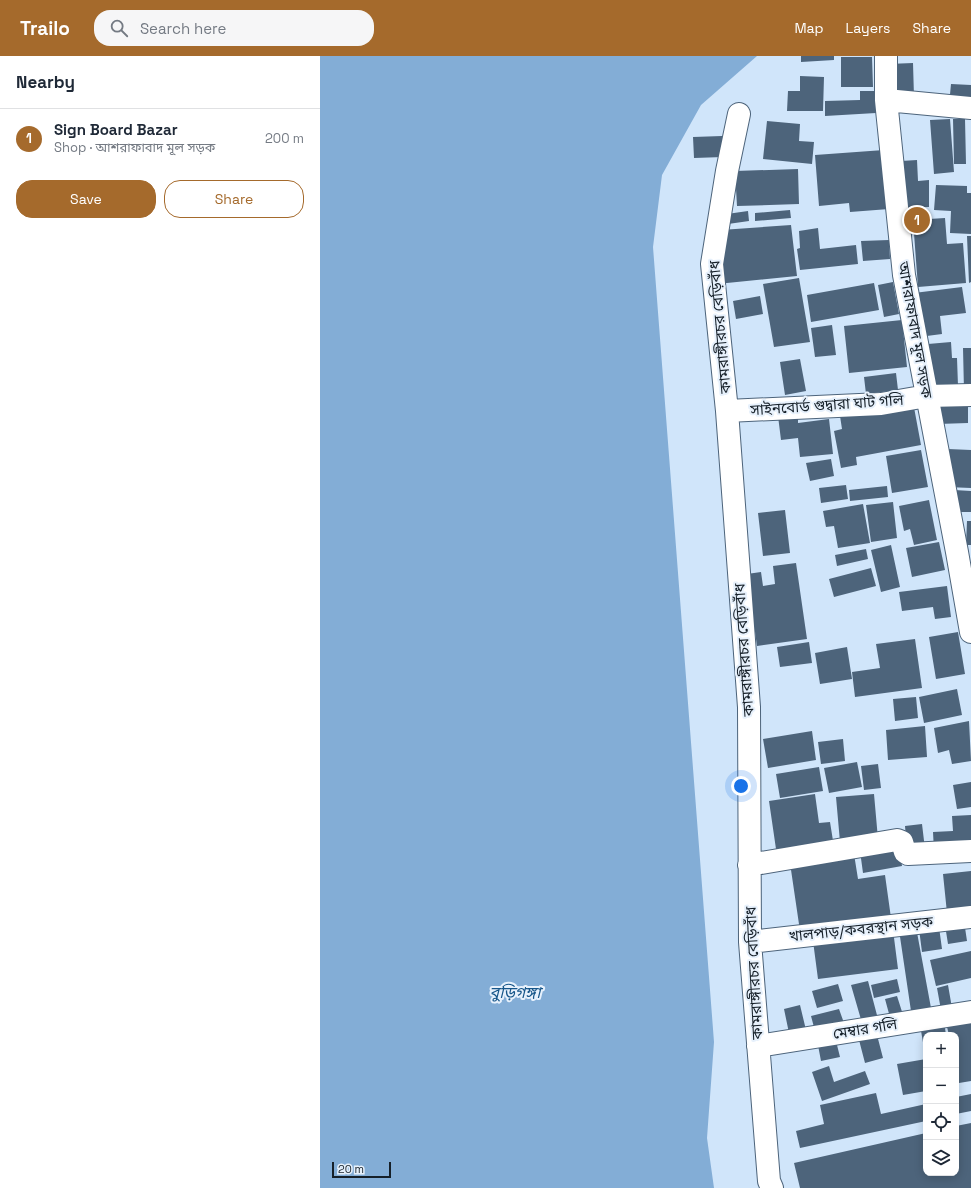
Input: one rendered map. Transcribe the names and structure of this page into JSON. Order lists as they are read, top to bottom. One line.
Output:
{"streets":{"street":["কামরাঙ্গীরচর বেড়িবাঁধ","আশরাফাবাদ মূল সড়ক","সাইনবোর্ড গুদ্বারা ঘাট গলি","খালপাড়/কবরস্থান সড়ক","মেম্বার গলি"]},"crossings":[["কামরাঙ্গীরচর বেড়িবাঁধ","সাইনবোর্ড গুদ্বারা ঘাট গলি"],["কামরাঙ্গীরচর বেড়িবাঁধ","খালপাড়/কবরস্থান সড়ক"],["কামরাঙ্গীরচর বেড়িবাঁধ","মেম্বার গলি"],["আশরাফাবাদ মূল সড়ক","সাইনবোর্ড গুদ্বারা ঘাট গলি"]],"water":["বুড়িগঙ্গা"],"scale_bar":"20 m","page":{"header":"Trailo","search":"Search here","nav":["Map","Layers","Share"],"heading":"Nearby","list":[{"mark":"1","name":"Sign Board Bazar","note":"Shop · আশরাফাবাদ মূল সড়ক","value":"200 m"}],"buttons":["Save","Share"],"pins":"1","map_buttons":["+","−"],"scale":"20 m"}}
